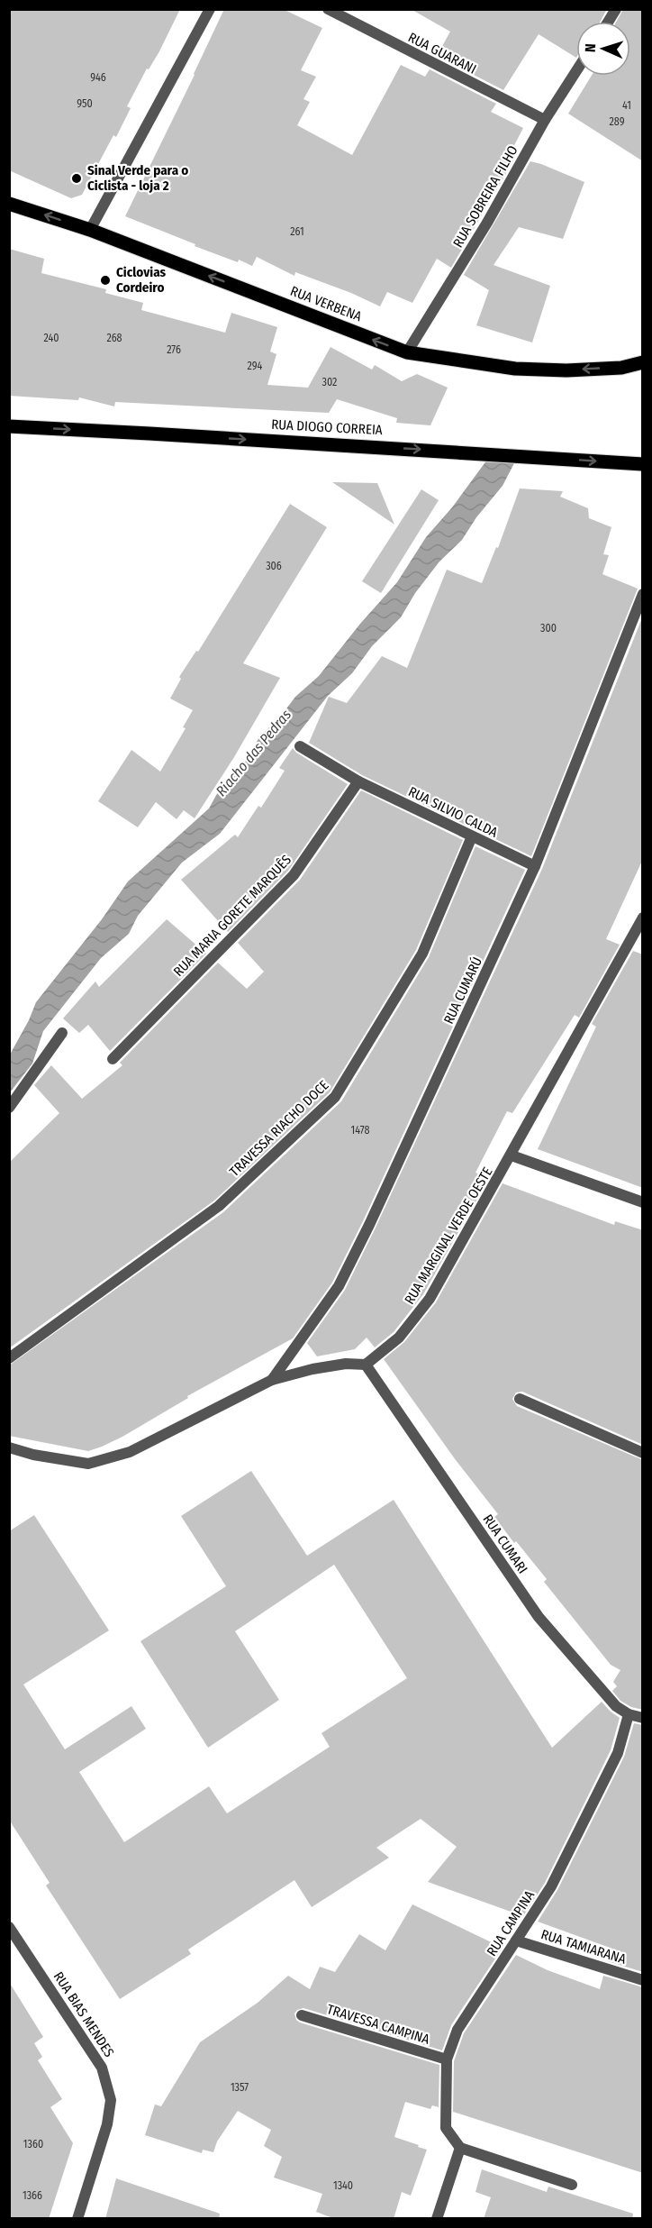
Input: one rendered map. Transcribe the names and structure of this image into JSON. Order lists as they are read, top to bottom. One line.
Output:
{"streets":{"main road":["RUA VERBENA","RUA DIOGO CORREIA"],"street":["RUA GUARANI","RUA SOBREIRA FILHO","RUA SILVIO CALDA","RUA MARIA GORETE MARQUÊS","RUA CUMARÚ","TRAVESSA RIACHO DOCE","RUA MARGINAL VERDE OESTE","RUA CUMARI","RUA CAMPINA","RUA TAMIARANA","RUA BIAS MENDES","TRAVESSA CAMPINA"]},"crossings":[["RUA GUARANI","RUA SOBREIRA FILHO"],["RUA SOBREIRA FILHO","RUA VERBENA"],["RUA SILVIO CALDA","RUA MARIA GORETE MARQUÊS"],["RUA SILVIO CALDA","RUA CUMARÚ"],["RUA SILVIO CALDA","TRAVESSA RIACHO DOCE"],["RUA MARGINAL VERDE OESTE","RUA CUMARI"],["RUA CUMARI","RUA CAMPINA"],["RUA CAMPINA","RUA TAMIARANA"],["RUA CAMPINA","TRAVESSA CAMPINA"]],"one_way":["RUA VERBENA","RUA DIOGO CORREIA"],"water":["Riacho das Pedras"],"places":["Sinal Verde para o Ciclista - loja 2","Ciclovias Cordeiro"],"house_numbers":["946","950","41","289","261","240","268","276","294","302","306","300","1478","1357","1360","1340","1366"],"north":"left"}
